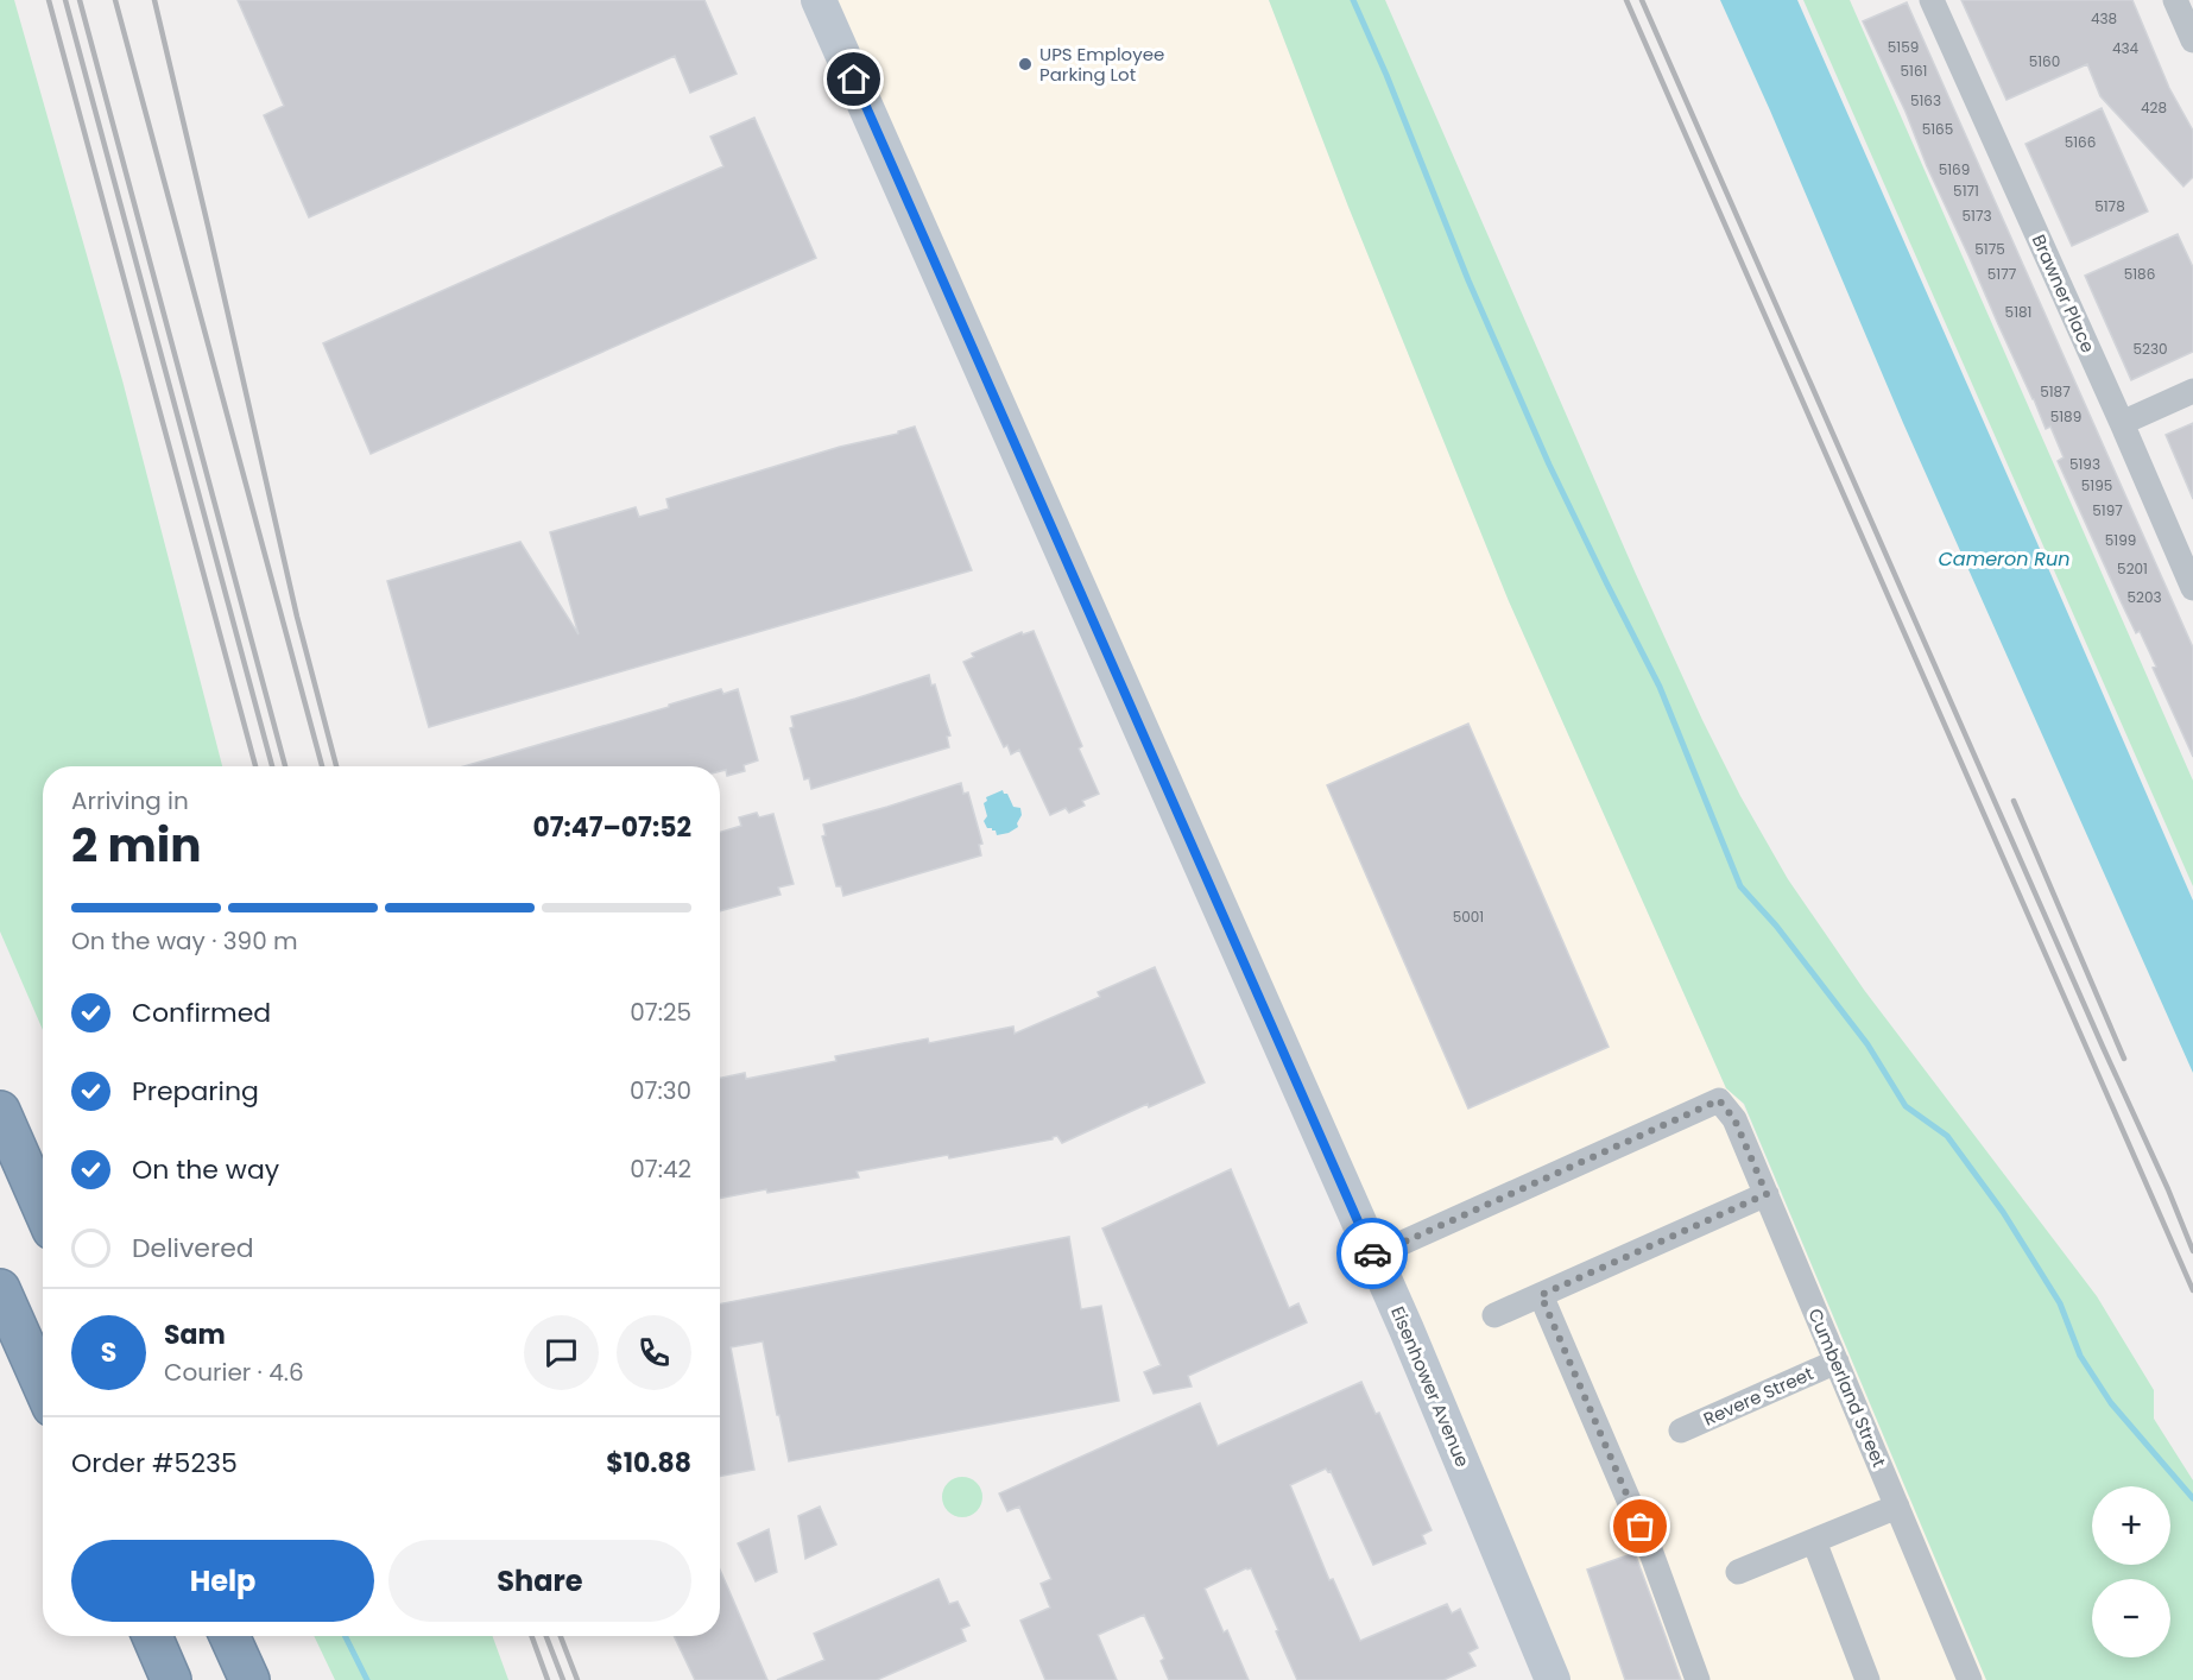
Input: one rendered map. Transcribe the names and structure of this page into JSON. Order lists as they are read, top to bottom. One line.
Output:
{"streets":{"main road":["Eisenhower Avenue"],"street":["Brawner Place","Cumberland Street","Revere Street"]},"crossings":[["Eisenhower Avenue","Cumberland Street"],["Cumberland Street","Revere Street"]],"water":["Cameron Run"],"places":["UPS Employee Parking Lot"],"house_numbers":["438","5159","434","5160","5161","5163","428","5165","5166","5169","5171","5178","5173","5175","5177","5186","5181","5230","5187","5189","5193","5195","5197","5199","5201","5203","5001"],"page":{"heading":["2 min","Arriving in","07:47–07:52"],"panel":["Sam","Courier · 4.6","Order #5235","$10.88"],"bar":"On the way · 390 m","list":[["Confirmed","07:25"],["Preparing","07:30"],["On the way","07:42"],"Delivered"],"round":"S","map_buttons":["+","−"],"buttons":["Help","Share"]}}
